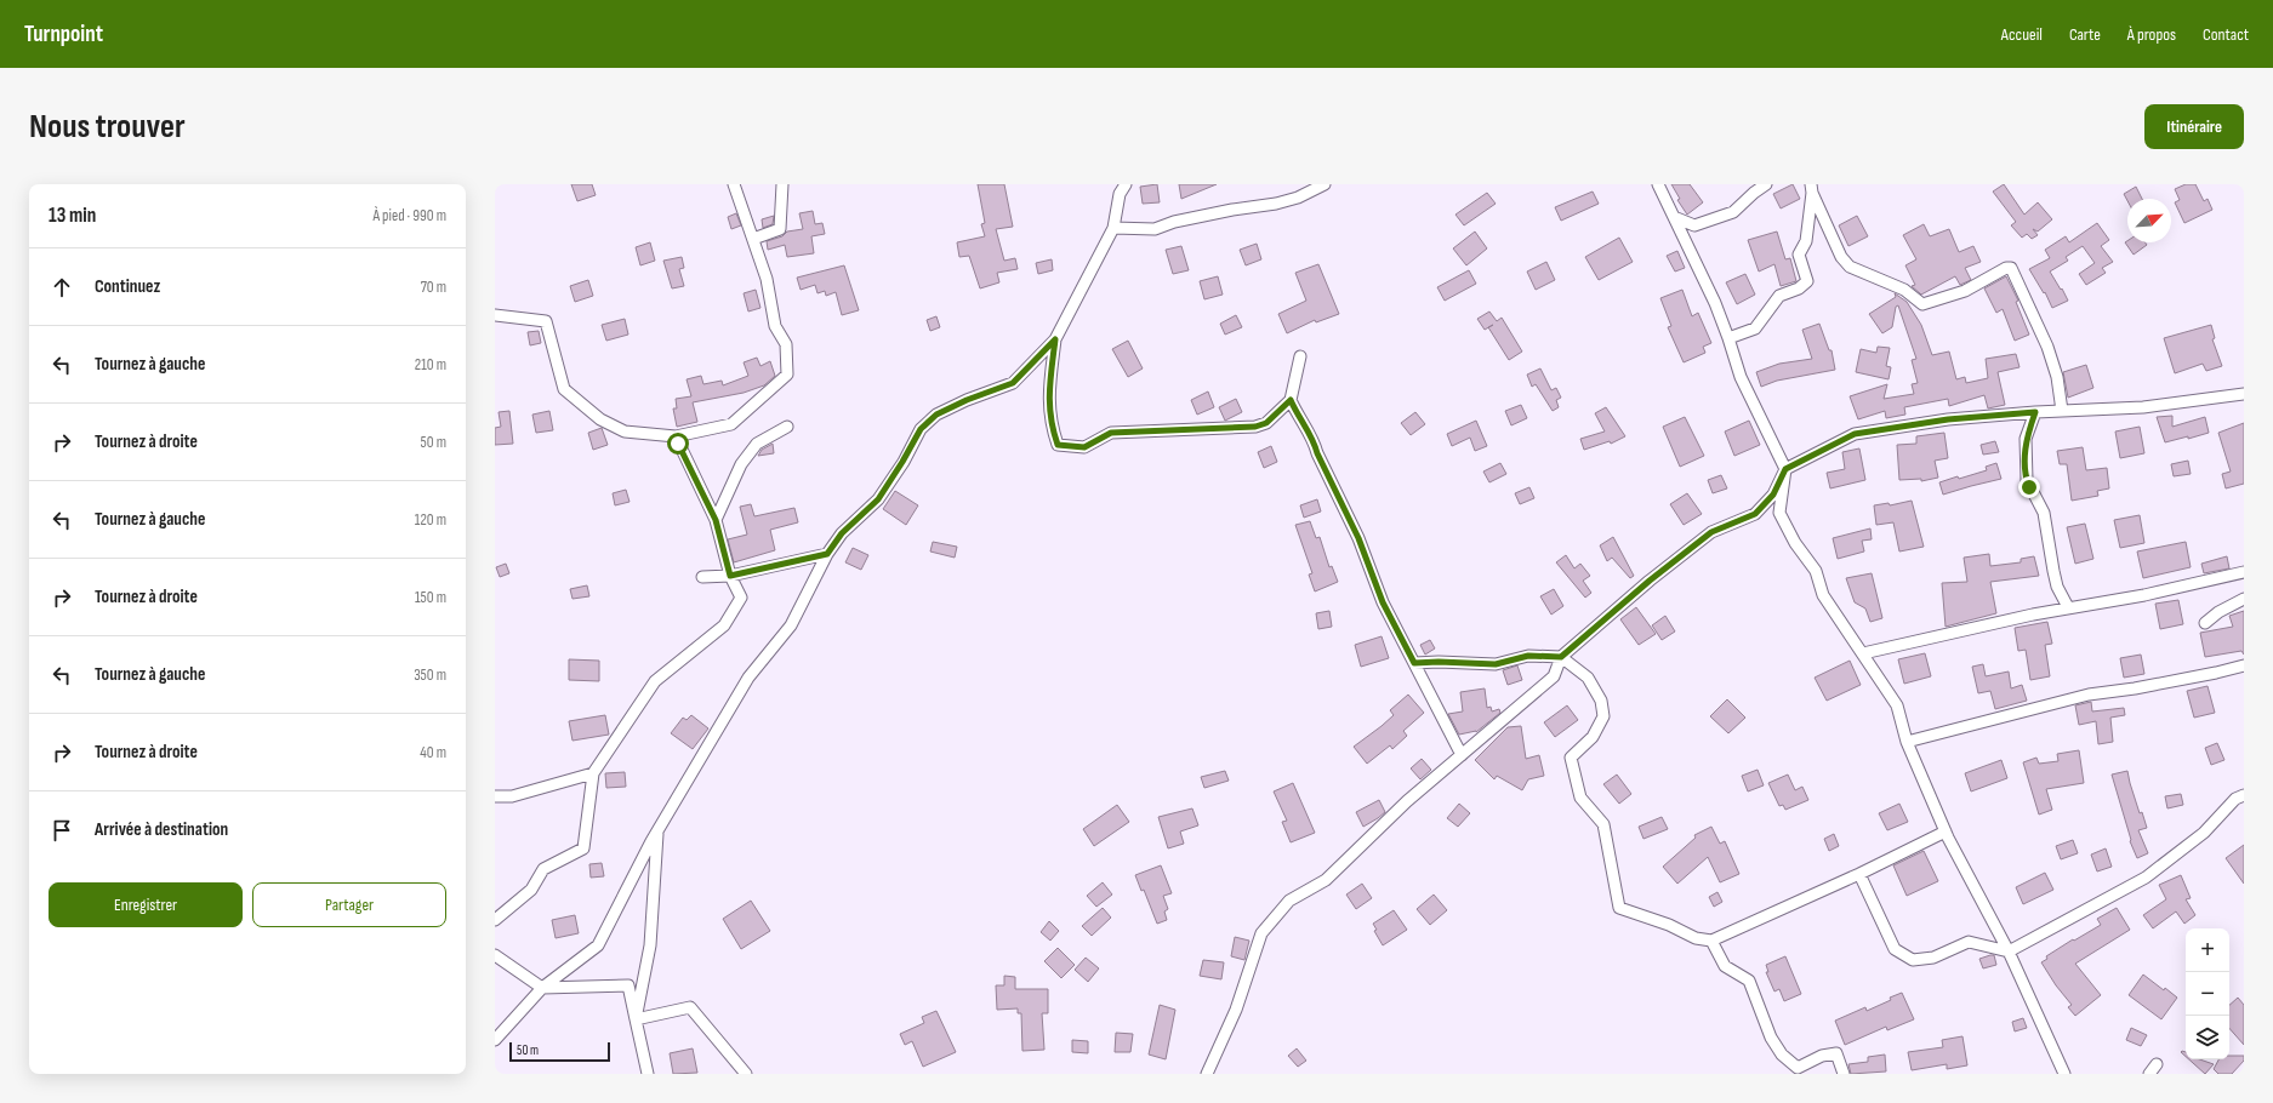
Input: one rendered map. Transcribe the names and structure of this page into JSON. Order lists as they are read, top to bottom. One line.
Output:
{"scale_bar":"50 m","north":"top right","page":{"header":"Turnpoint","nav":["Accueil","Carte","À propos","Contact"],"buttons":["Itinéraire",["Enregistrer","Partager"]],"title":"Nous trouver","heading":["13 min","À pied · 990 m"],"list":[["Continuez","70 m"],["Tournez à gauche","210 m"],["Tournez à droite","50 m"],["Tournez à gauche","120 m"],["Tournez à droite","150 m"],["Tournez à gauche","350 m"],["Tournez à droite","40 m"],"Arrivée à destination"],"map_buttons":["+","−"],"scale":"50 m"}}
